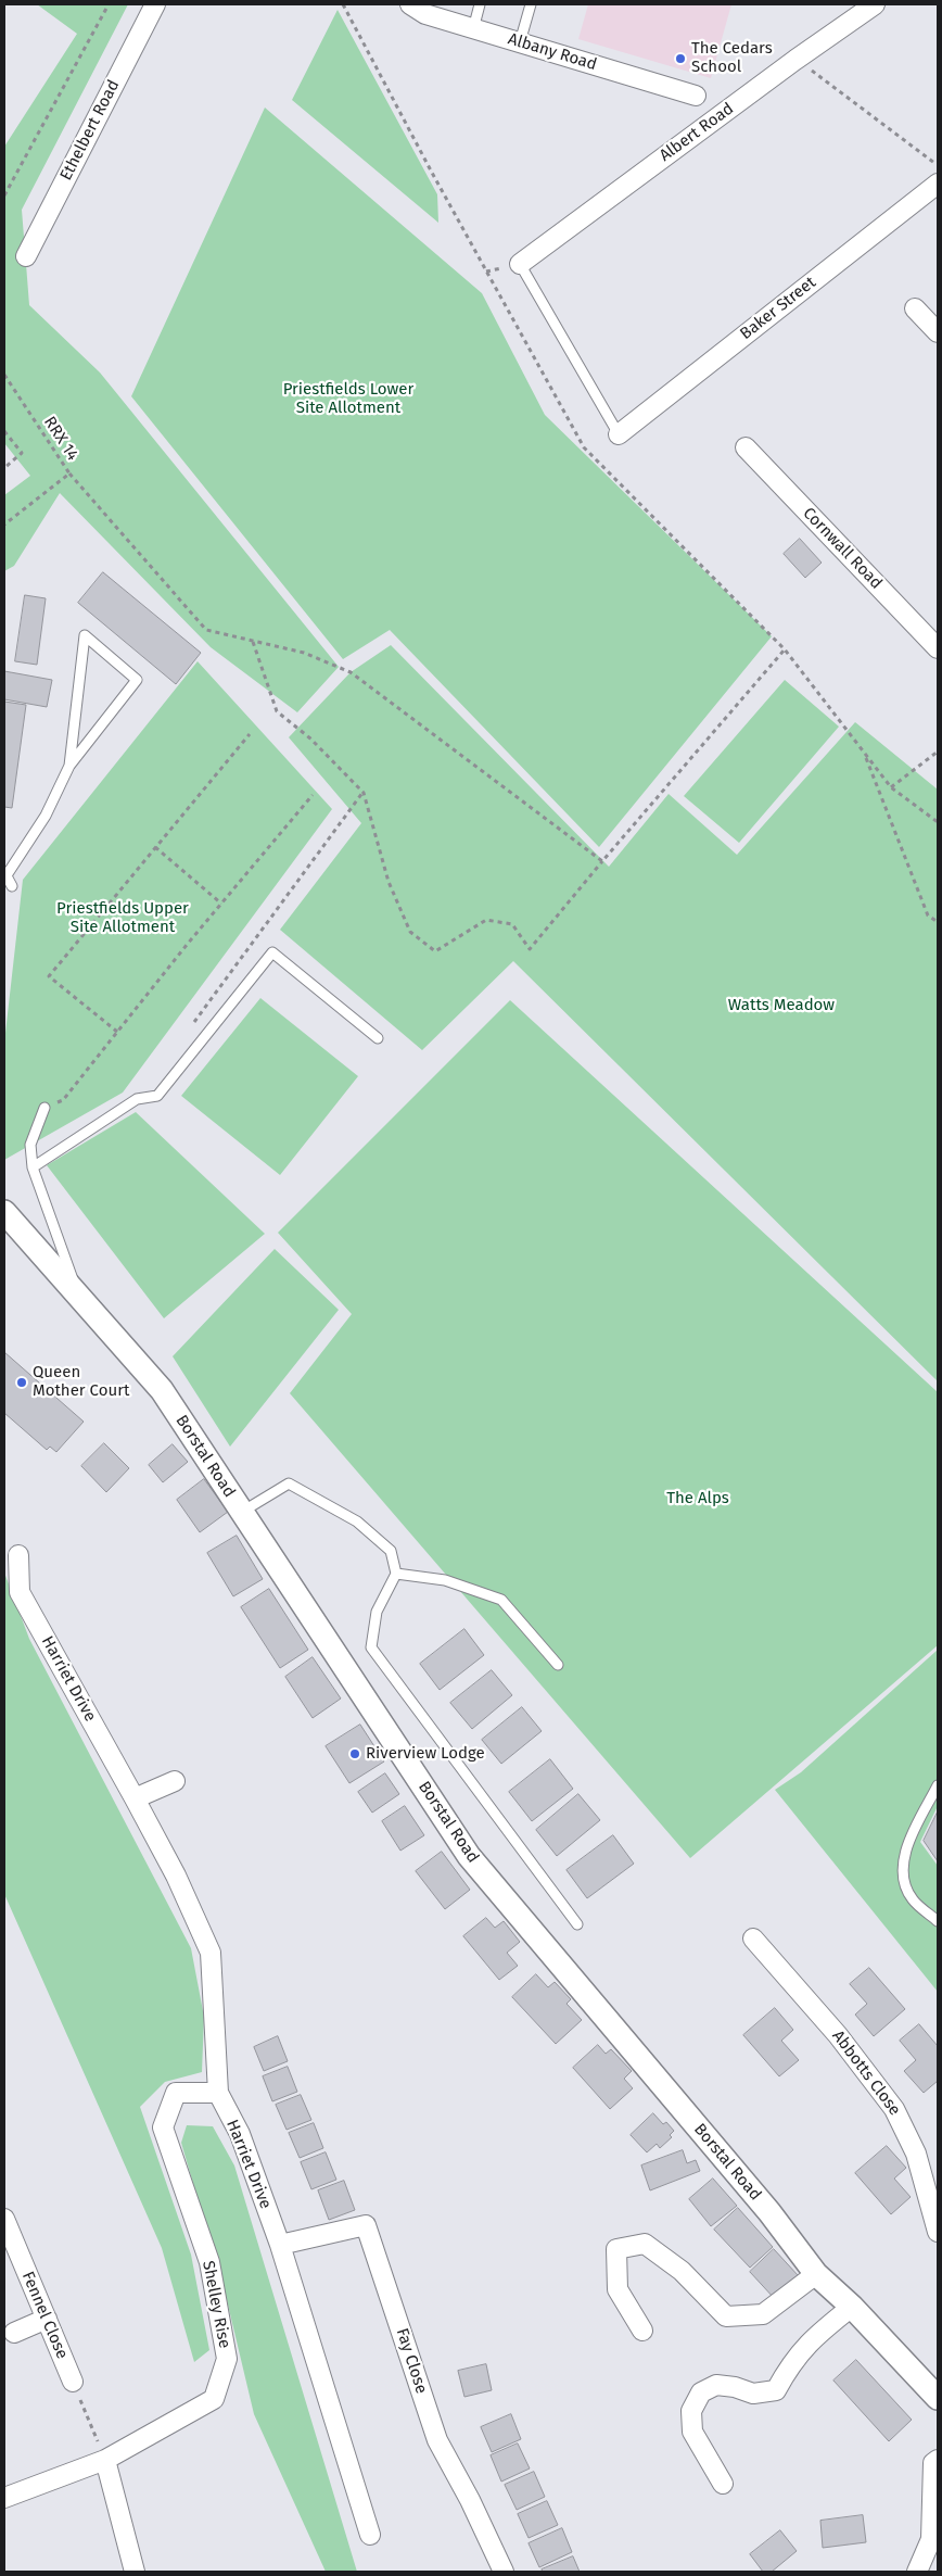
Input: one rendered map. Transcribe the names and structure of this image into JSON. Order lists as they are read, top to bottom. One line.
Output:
{"streets":{"street":["Albany Road","Ethelbert Road","Albert Road","Baker Street","Cornwall Road","Borstal Road","Harriet Drive","Abbotts Close","Shelley Rise","Fennel Close","Fay Close"],"path":["RRX 14"]},"crossings":[["Harriet Drive","Shelley Rise"],["Harriet Drive","Fay Close"]],"parks":["Priestfields Lower Site Allotment","Priestfields Upper Site Allotment","Watts Meadow","The Alps"],"places":["The Cedars School","Queen Mother Court","Riverview Lodge"]}
